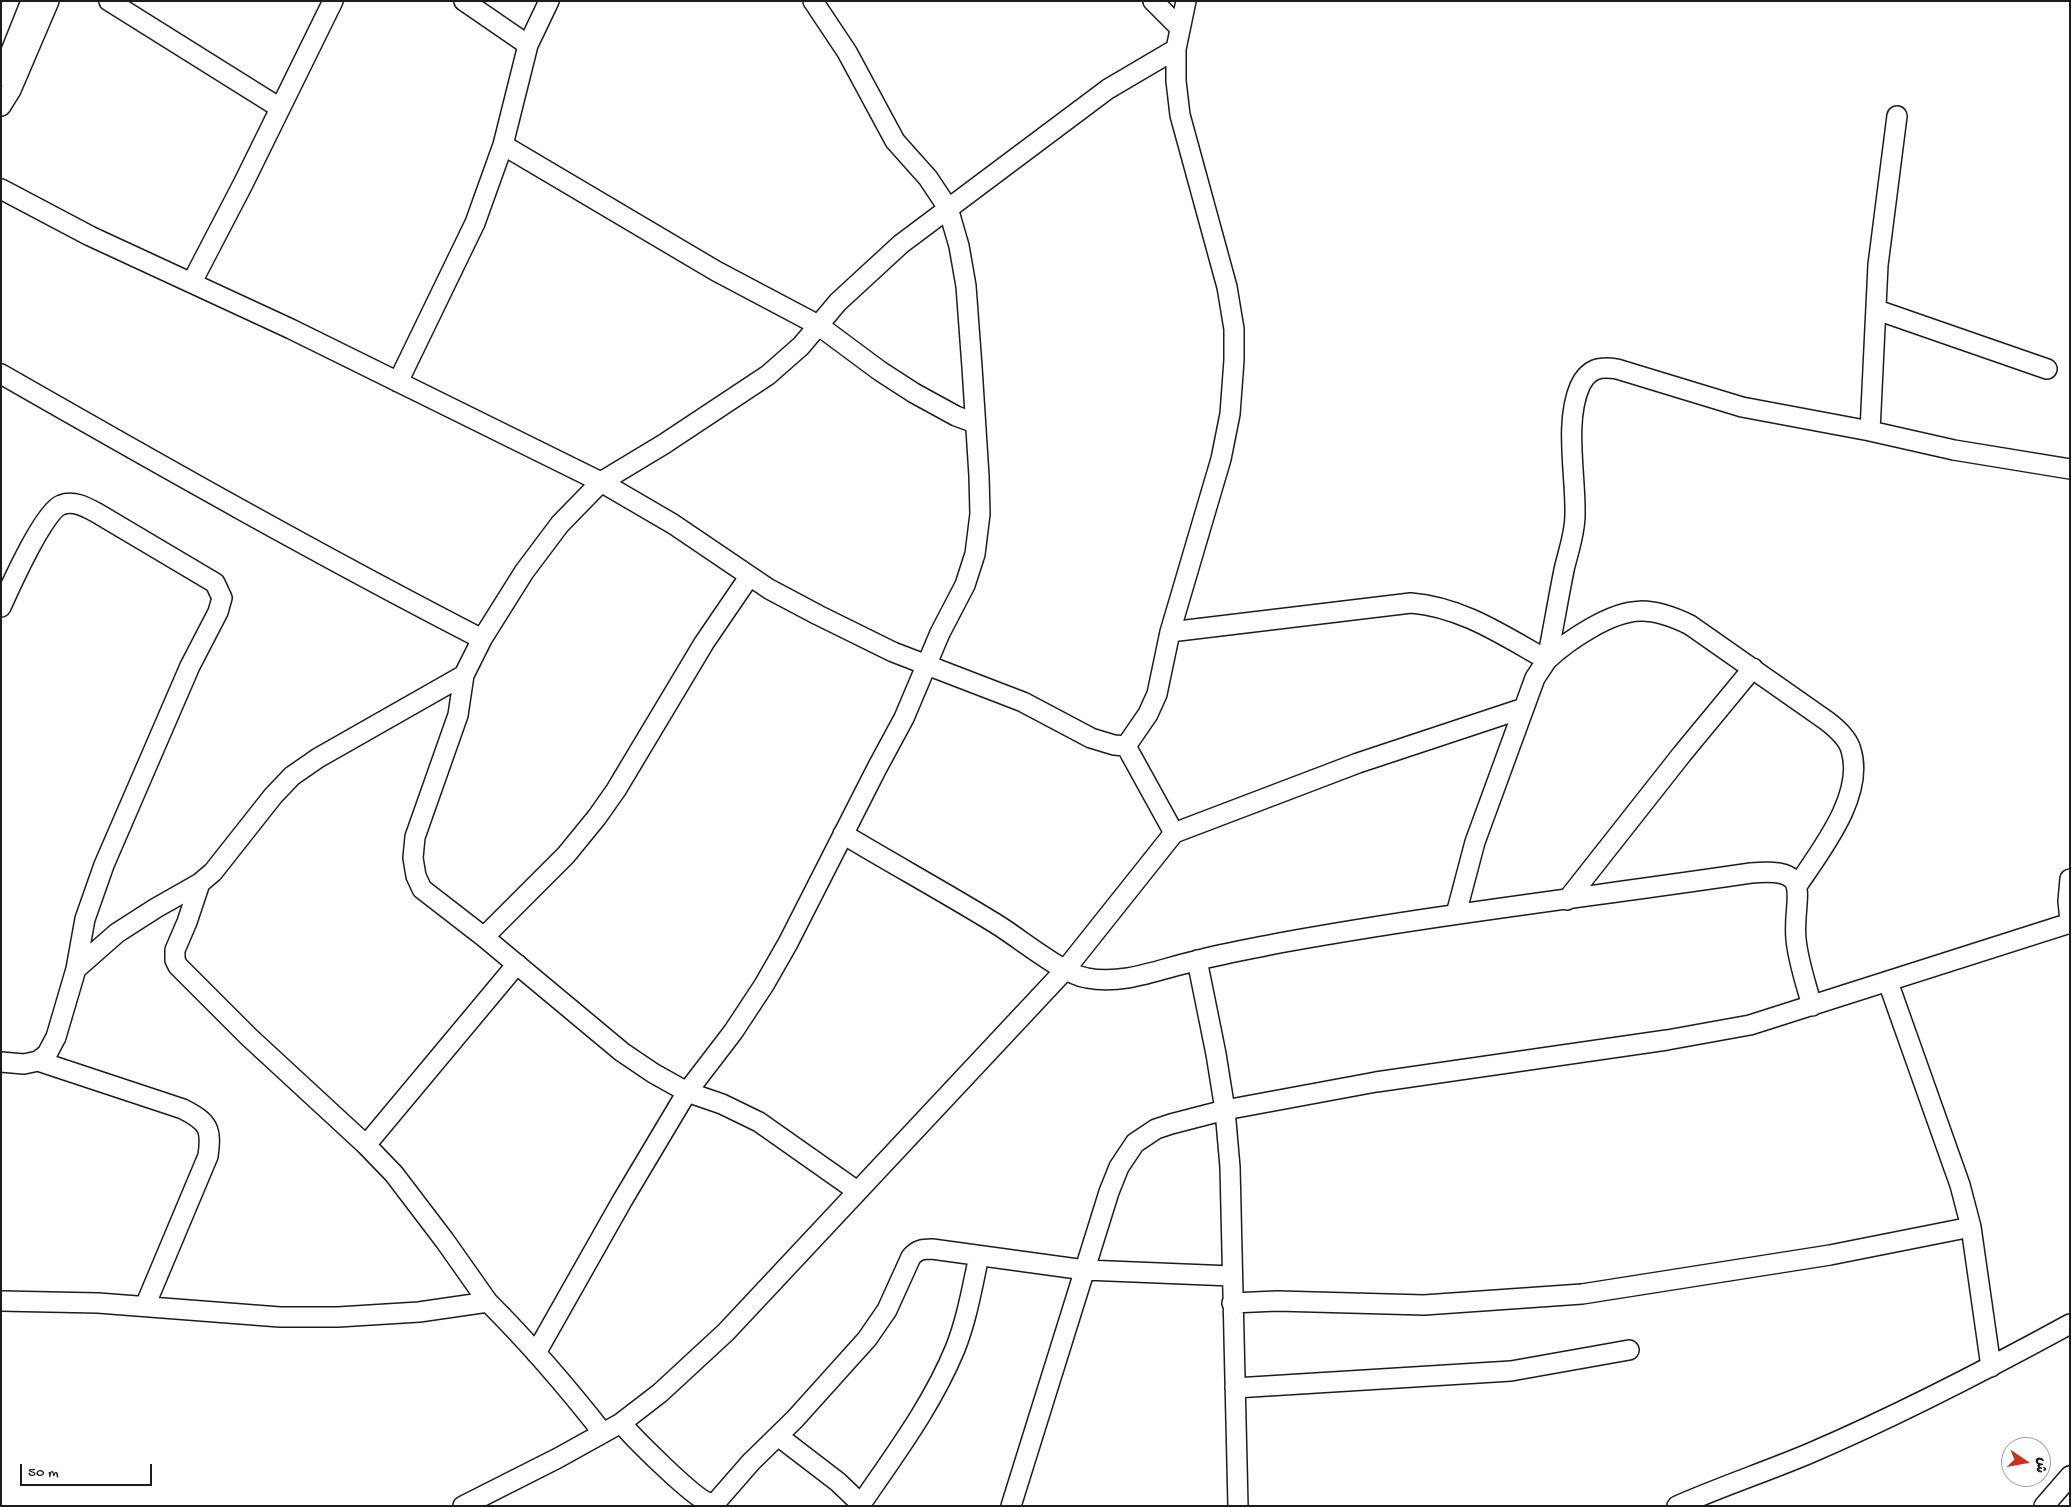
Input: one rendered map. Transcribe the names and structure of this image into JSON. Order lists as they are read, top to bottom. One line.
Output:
{"scale_bar":"50 m","north":"right"}
